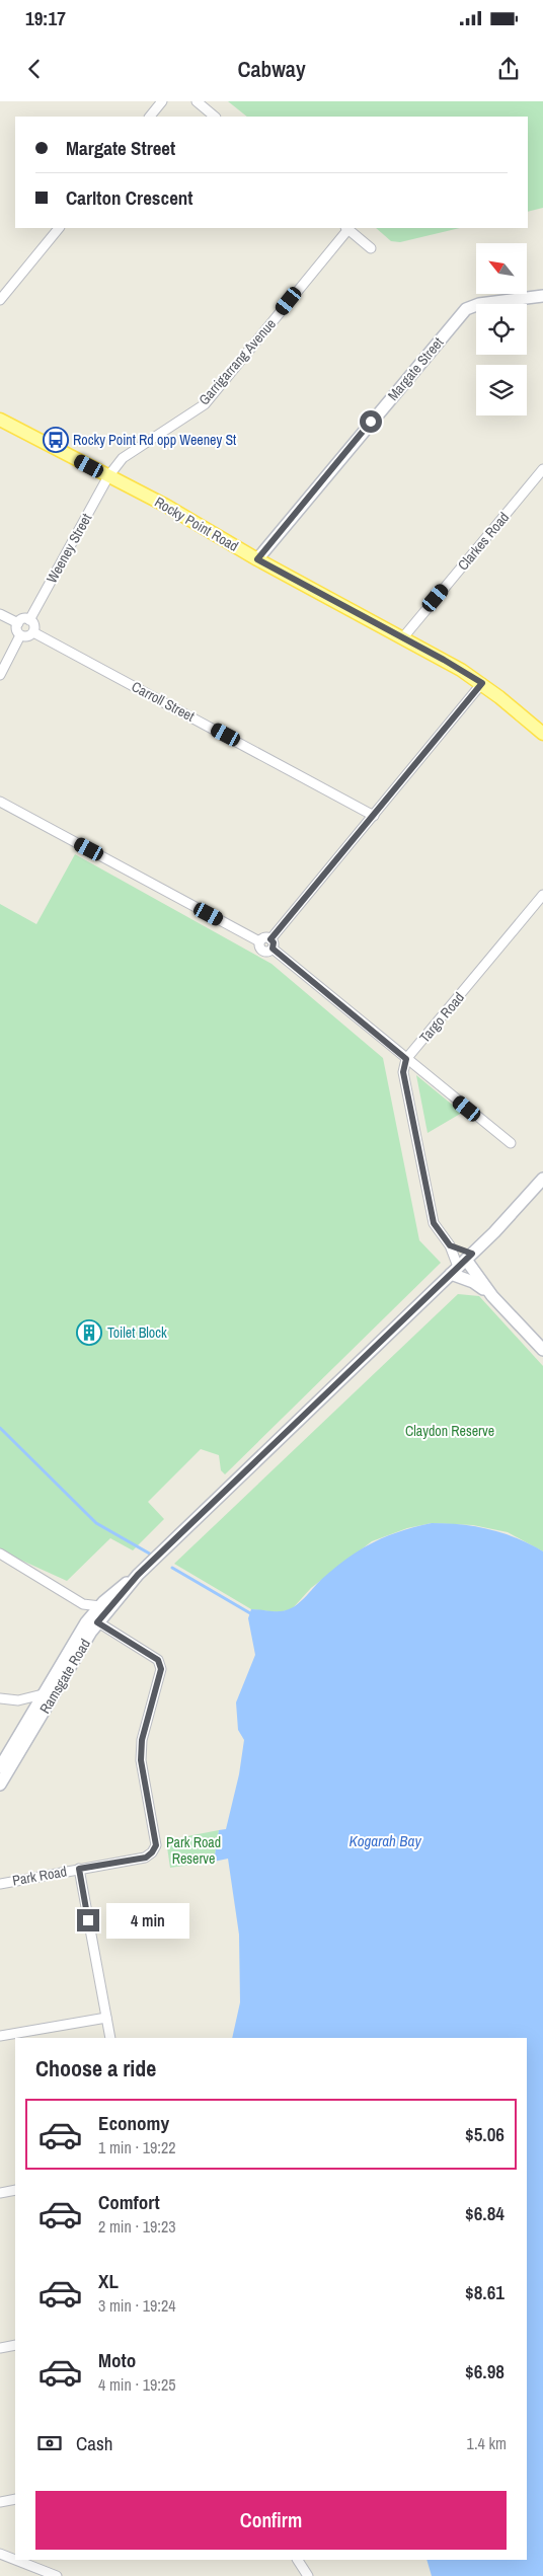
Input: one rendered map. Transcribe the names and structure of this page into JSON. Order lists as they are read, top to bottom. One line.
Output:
{"streets":{"main road":["Margate Street","Rocky Point Road","Ramsgate Road"],"street":["Garrigarrang Avenue","Clarkes Road","Weeney Street","Carroll Street","Targo Road","Park Road"]},"crossings":[["Garrigarrang Avenue","Rocky Point Road"],["Garrigarrang Avenue","Weeney Street"],["Margate Street","Rocky Point Road"],["Rocky Point Road","Clarkes Road"],["Rocky Point Road","Weeney Street"],["Weeney Street","Carroll Street"],["Ramsgate Road","Park Road"]],"water":["Kogarah Bay"],"parks":["Claydon Reserve","Park Road Reserve"],"places":{"bus stop":["Rocky Point Rd opp Weeney St"],"building":["Toilet Block"]},"north":"top left","page":{"status":"19:17","header":"Cabway","banner":["Margate Street","Carlton Crescent"],"bubble":"4 min","heading":"Choose a ride","list":[{"name":"Economy","note":"1 min · 19:22","value":"$5.06"},{"name":"Comfort","note":"2 min · 19:23","value":"$6.84"},{"name":"XL","note":"3 min · 19:24","value":"$8.61"},{"name":"Moto","note":"4 min · 19:25","value":"$6.98"}],"pay":["Cash","1.4 km"],"buttons":"Confirm"}}
